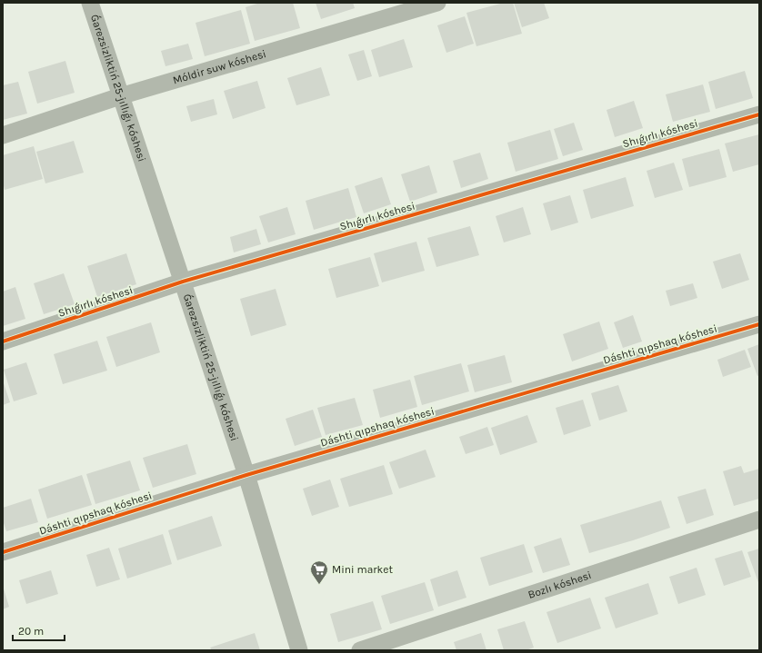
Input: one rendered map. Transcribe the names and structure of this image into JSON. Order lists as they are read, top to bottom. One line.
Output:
{"streets":{"street":["Móldir suw kóshesi","Ǵarezsizliktiń 25-jıllıǵı kóshesi","Shıǵırlı kóshesi","Dáshti qıpshaq kóshesi","Bozlı kóshesi"]},"crossings":[["Móldir suw kóshesi","Ǵarezsizliktiń 25-jıllıǵı kóshesi"],["Ǵarezsizliktiń 25-jıllıǵı kóshesi","Shıǵırlı kóshesi"],["Ǵarezsizliktiń 25-jıllıǵı kóshesi","Dáshti qıpshaq kóshesi"]],"places":{"supermarket":["Mini market"]},"scale_bar":"20 m"}
